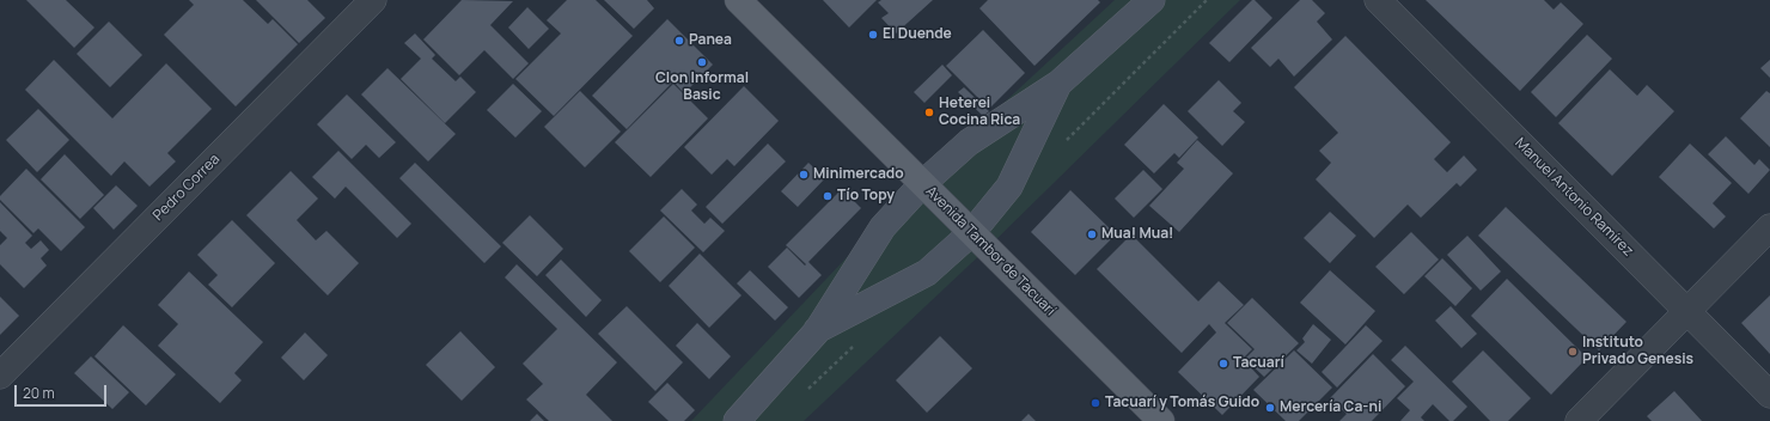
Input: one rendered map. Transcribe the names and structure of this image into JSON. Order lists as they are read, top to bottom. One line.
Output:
{"streets":{"main road":["Avenida Tambor de Tacuarí"],"street":["Pedro Correa","Manuel Antonio Ramírez"]},"places":["El Duende","Panea","Clon Informal Basic","Heterei Cocina Rica","Minimercado","Tío Topy","Mua! Mua!","Instituto Privado Genesis","Tacuarí","Tacuarí y Tomás Guido","Mercería Ca-ni"],"scale_bar":"20 m"}
